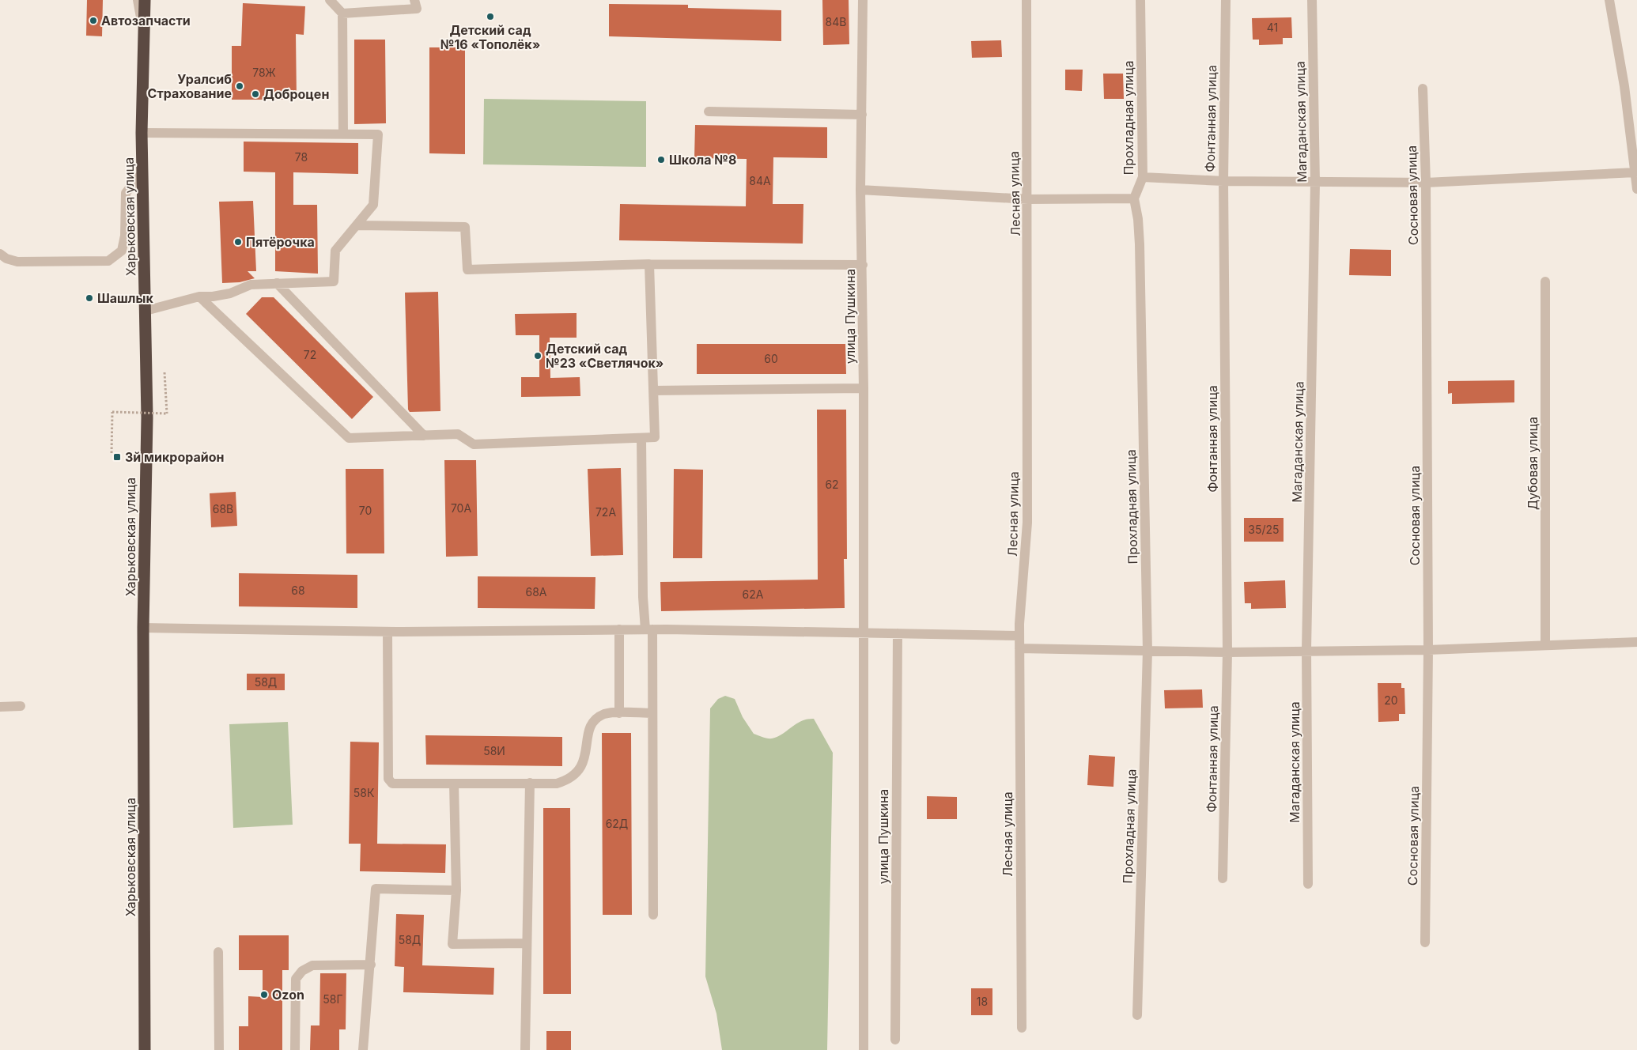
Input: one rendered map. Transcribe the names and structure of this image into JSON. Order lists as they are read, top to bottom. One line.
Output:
{"streets":{"highway":["Харьковская улица"],"street":["Прохладная улица","Фонтанная улица","Магаданская улица","Лесная улица","Сосновая улица","улица Пушкина","Дубовая улица"]},"places":{"other":["Детский сад №16 «Тополёк»","Автозапчасти","Уралсиб Страхование","Доброцен","Школа №8","Пятёрочка","Шашлык","Детский сад №23 «Светлячок»","Ozon"],"transit":["3й микрорайон"]},"house_numbers":["84В","41","78Ж","78","84А","72","60","62","70А","68В","70","72А","35/25","68","68А","62А","58Д","20","58И","58К","62Д","58Д","58Г","18"]}
